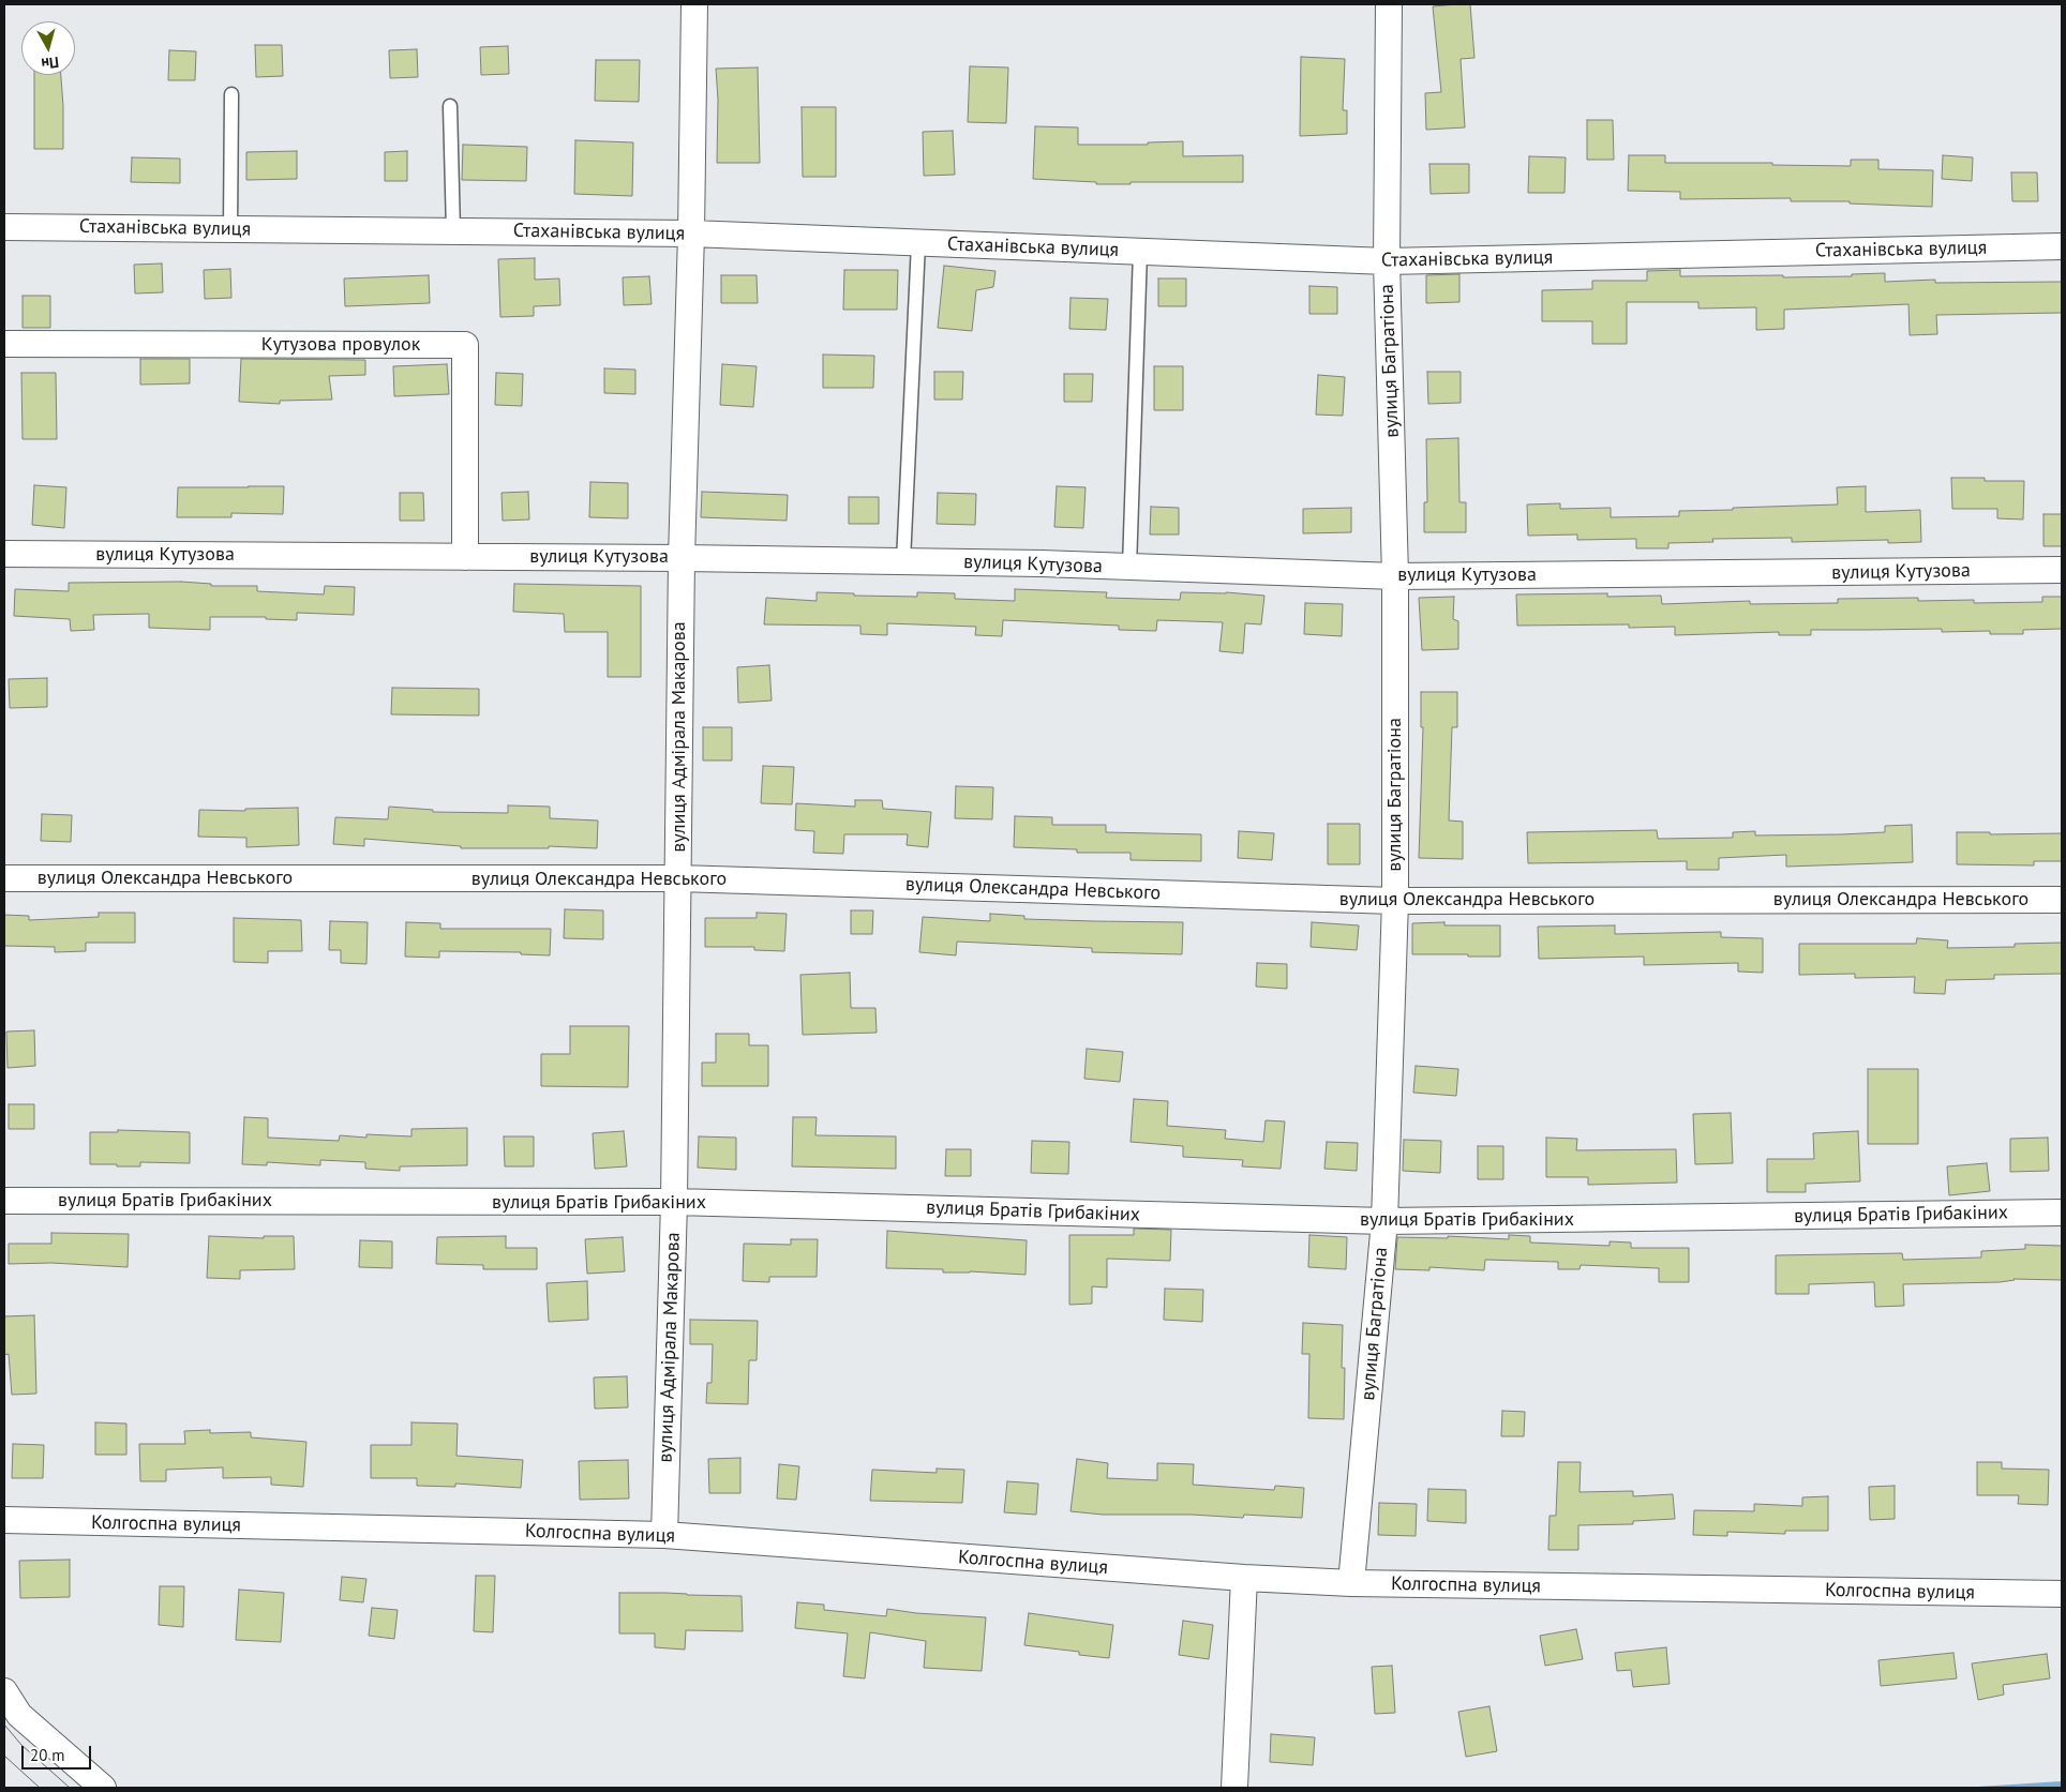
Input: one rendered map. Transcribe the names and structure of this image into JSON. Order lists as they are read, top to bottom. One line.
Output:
{"streets":{"street":["Стаханівська вулиця","Кутузова провулок","вулиця Багратіона","вулиця Кутузова","вулиця Адмірала Макарова","вулиця Олександра Невського","вулиця Братів Грибакіних","Колгоспна вулиця"]},"crossings":[["Стаханівська вулиця","вулиця Багратіона"],["Стаханівська вулиця","вулиця Адмірала Макарова"],["Кутузова провулок","вулиця Кутузова"],["вулиця Багратіона","вулиця Кутузова"],["вулиця Багратіона","вулиця Олександра Невського"],["вулиця Багратіона","вулиця Братів Грибакіних"],["вулиця Багратіона","Колгоспна вулиця"],["вулиця Кутузова","вулиця Адмірала Макарова"],["вулиця Адмірала Макарова","вулиця Олександра Невського"],["вулиця Адмірала Макарова","вулиця Братів Грибакіних"],["вулиця Адмірала Макарова","Колгоспна вулиця"]],"scale_bar":"20 m","north":"bottom"}
